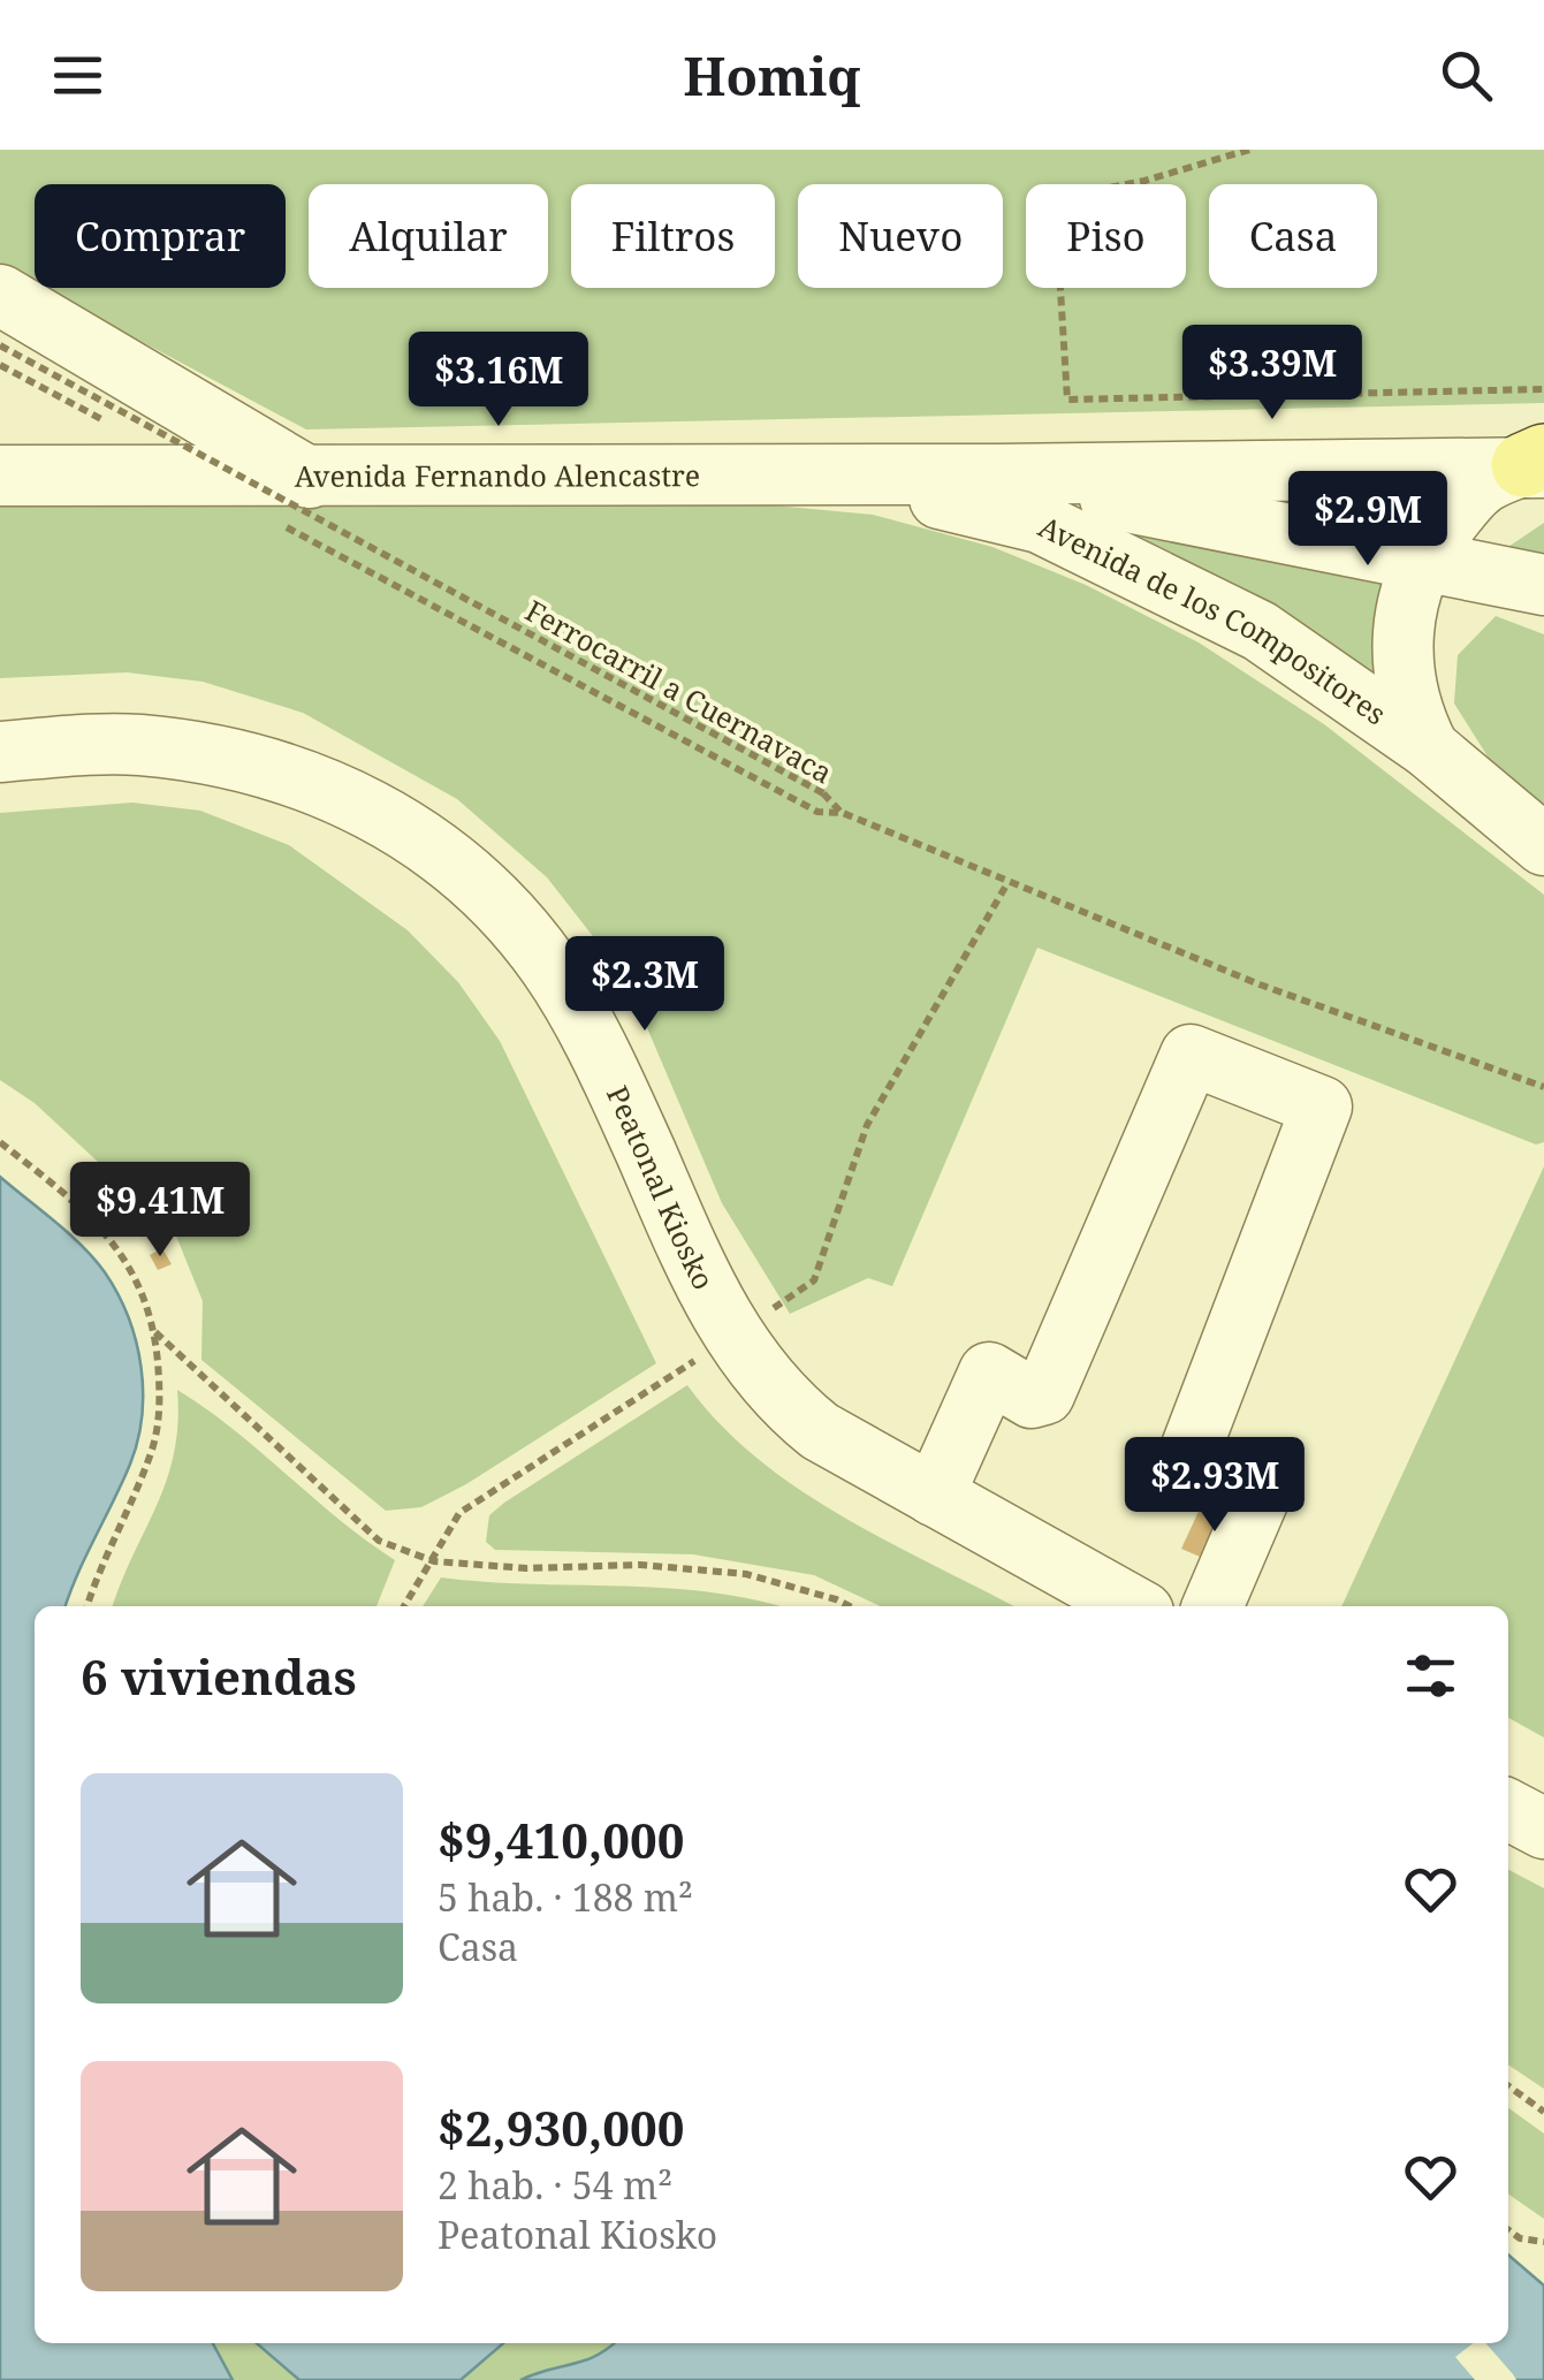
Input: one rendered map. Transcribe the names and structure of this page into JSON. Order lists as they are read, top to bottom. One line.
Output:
{"streets":{"street":["Avenida Fernando Alencastre","Avenida de los Compositores","Peatonal Kiosko"],"path":["Ferrocarril a Cuernavaca"]},"crossings":[["Avenida Fernando Alencastre","Avenida de los Compositores"],["Avenida Fernando Alencastre","Ferrocarril a Cuernavaca"]],"page":{"header":"Homiq","chip":["Comprar","Alquilar","Filtros","Nuevo","Piso","Casa"],"price":["$3.39M","$3.16M","$2.9M","$2.3M","$9.41M","$2.93M"],"heading":"6 viviendas","list":[{"name":"$9,410,000","note":"5 hab. · 188 m² · Casa"},{"name":"$2,930,000","note":"2 hab. · 54 m² · Peatonal Kiosko"}]}}
